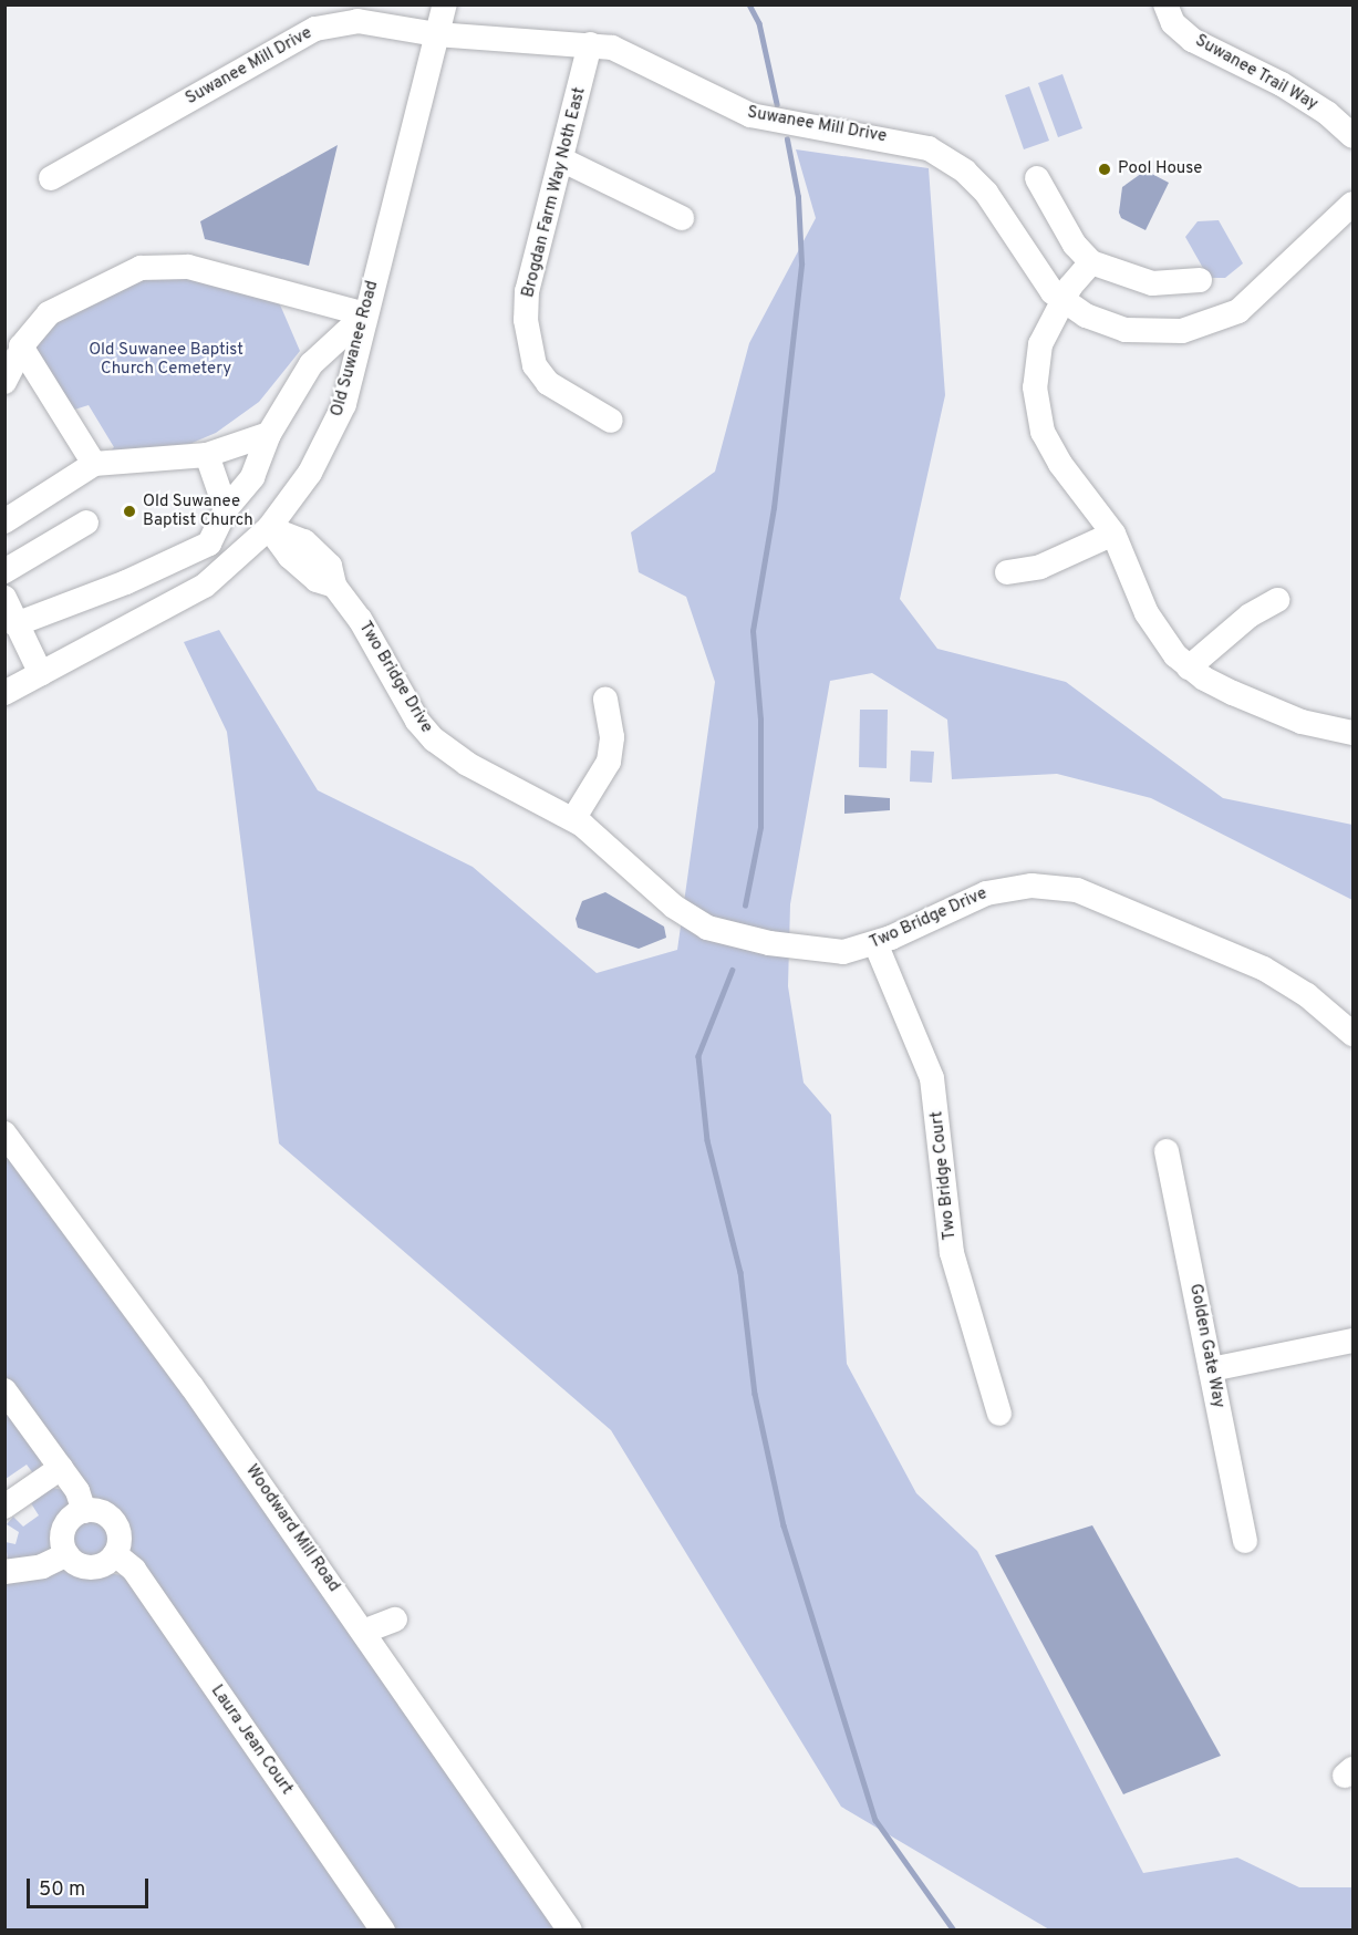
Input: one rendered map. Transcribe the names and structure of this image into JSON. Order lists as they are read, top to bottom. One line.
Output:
{"streets":{"street":["Suwanee Mill Drive","Suwanee Trail Way","Brogdan Farm Way Noth East","Old Suwanee Road","Two Bridge Drive","Two Bridge Court","Golden Gate Way","Woodward Mill Road","Laura Jean Court"]},"crossings":[["Suwanee Mill Drive","Brogdan Farm Way Noth East"],["Suwanee Mill Drive","Old Suwanee Road"],["Old Suwanee Road","Two Bridge Drive"],["Two Bridge Drive","Two Bridge Court"]],"parks":["Old Suwanee Baptist Church Cemetery"],"places":["Pool House","Old Suwanee Baptist Church"],"scale_bar":"50 m"}
